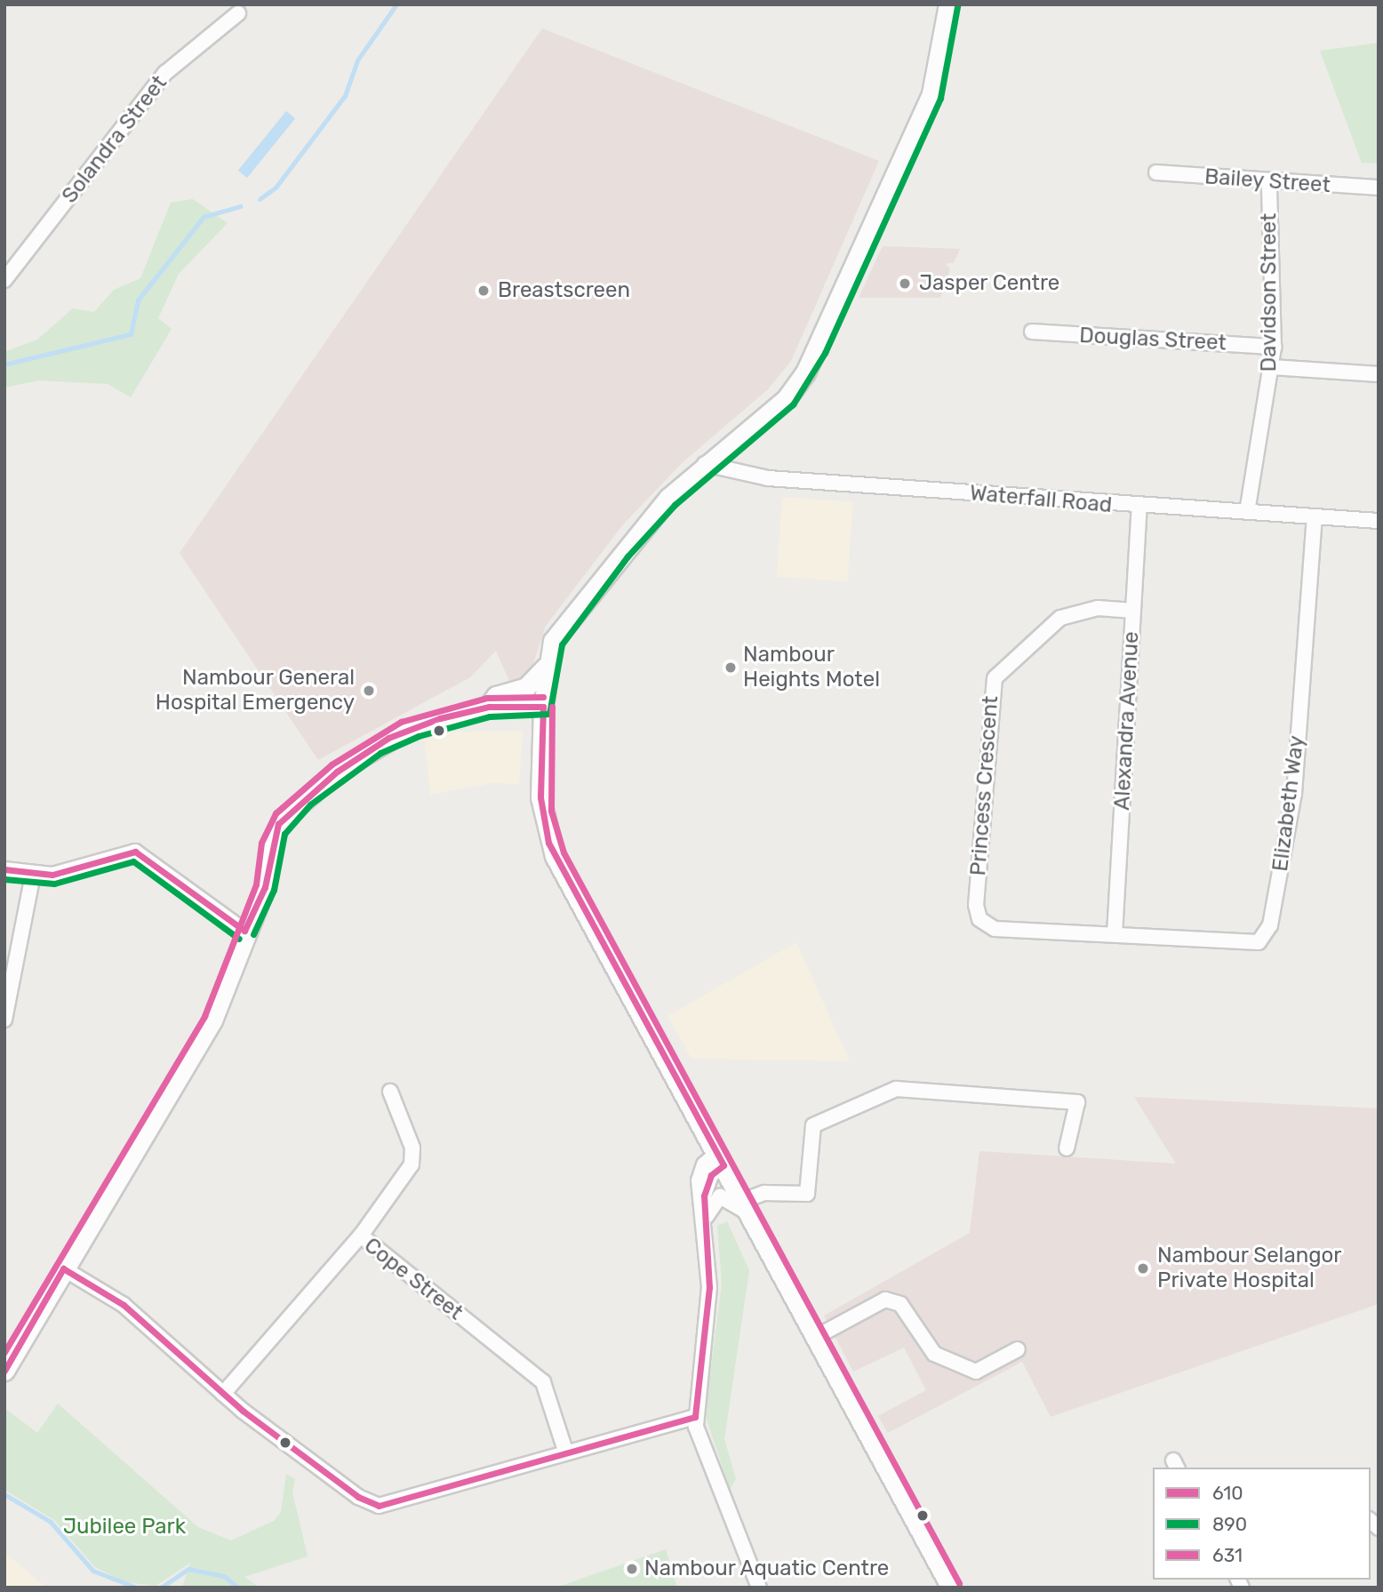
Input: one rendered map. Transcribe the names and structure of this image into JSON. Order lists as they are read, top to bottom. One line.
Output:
{"streets":{"street":["Solandra Street","Bailey Street","Davidson Street","Douglas Street","Waterfall Road","Alexandra Avenue","Princess Crescent","Elizabeth Way","Cope Street"]},"crossings":[["Bailey Street","Davidson Street"],["Davidson Street","Douglas Street"],["Davidson Street","Waterfall Road"],["Waterfall Road","Alexandra Avenue"],["Waterfall Road","Elizabeth Way"],["Alexandra Avenue","Princess Crescent"],["Alexandra Avenue","Elizabeth Way"],["Princess Crescent","Elizabeth Way"]],"parks":["Jubilee Park"],"places":["Jasper Centre","Breastscreen","Nambour Heights Motel","Nambour General Hospital Emergency","Nambour Selangor Private Hospital","Nambour Aquatic Centre"],"lines":["transit line 890","transit line 631","transit line 610"],"legend":["610","890","631"]}
